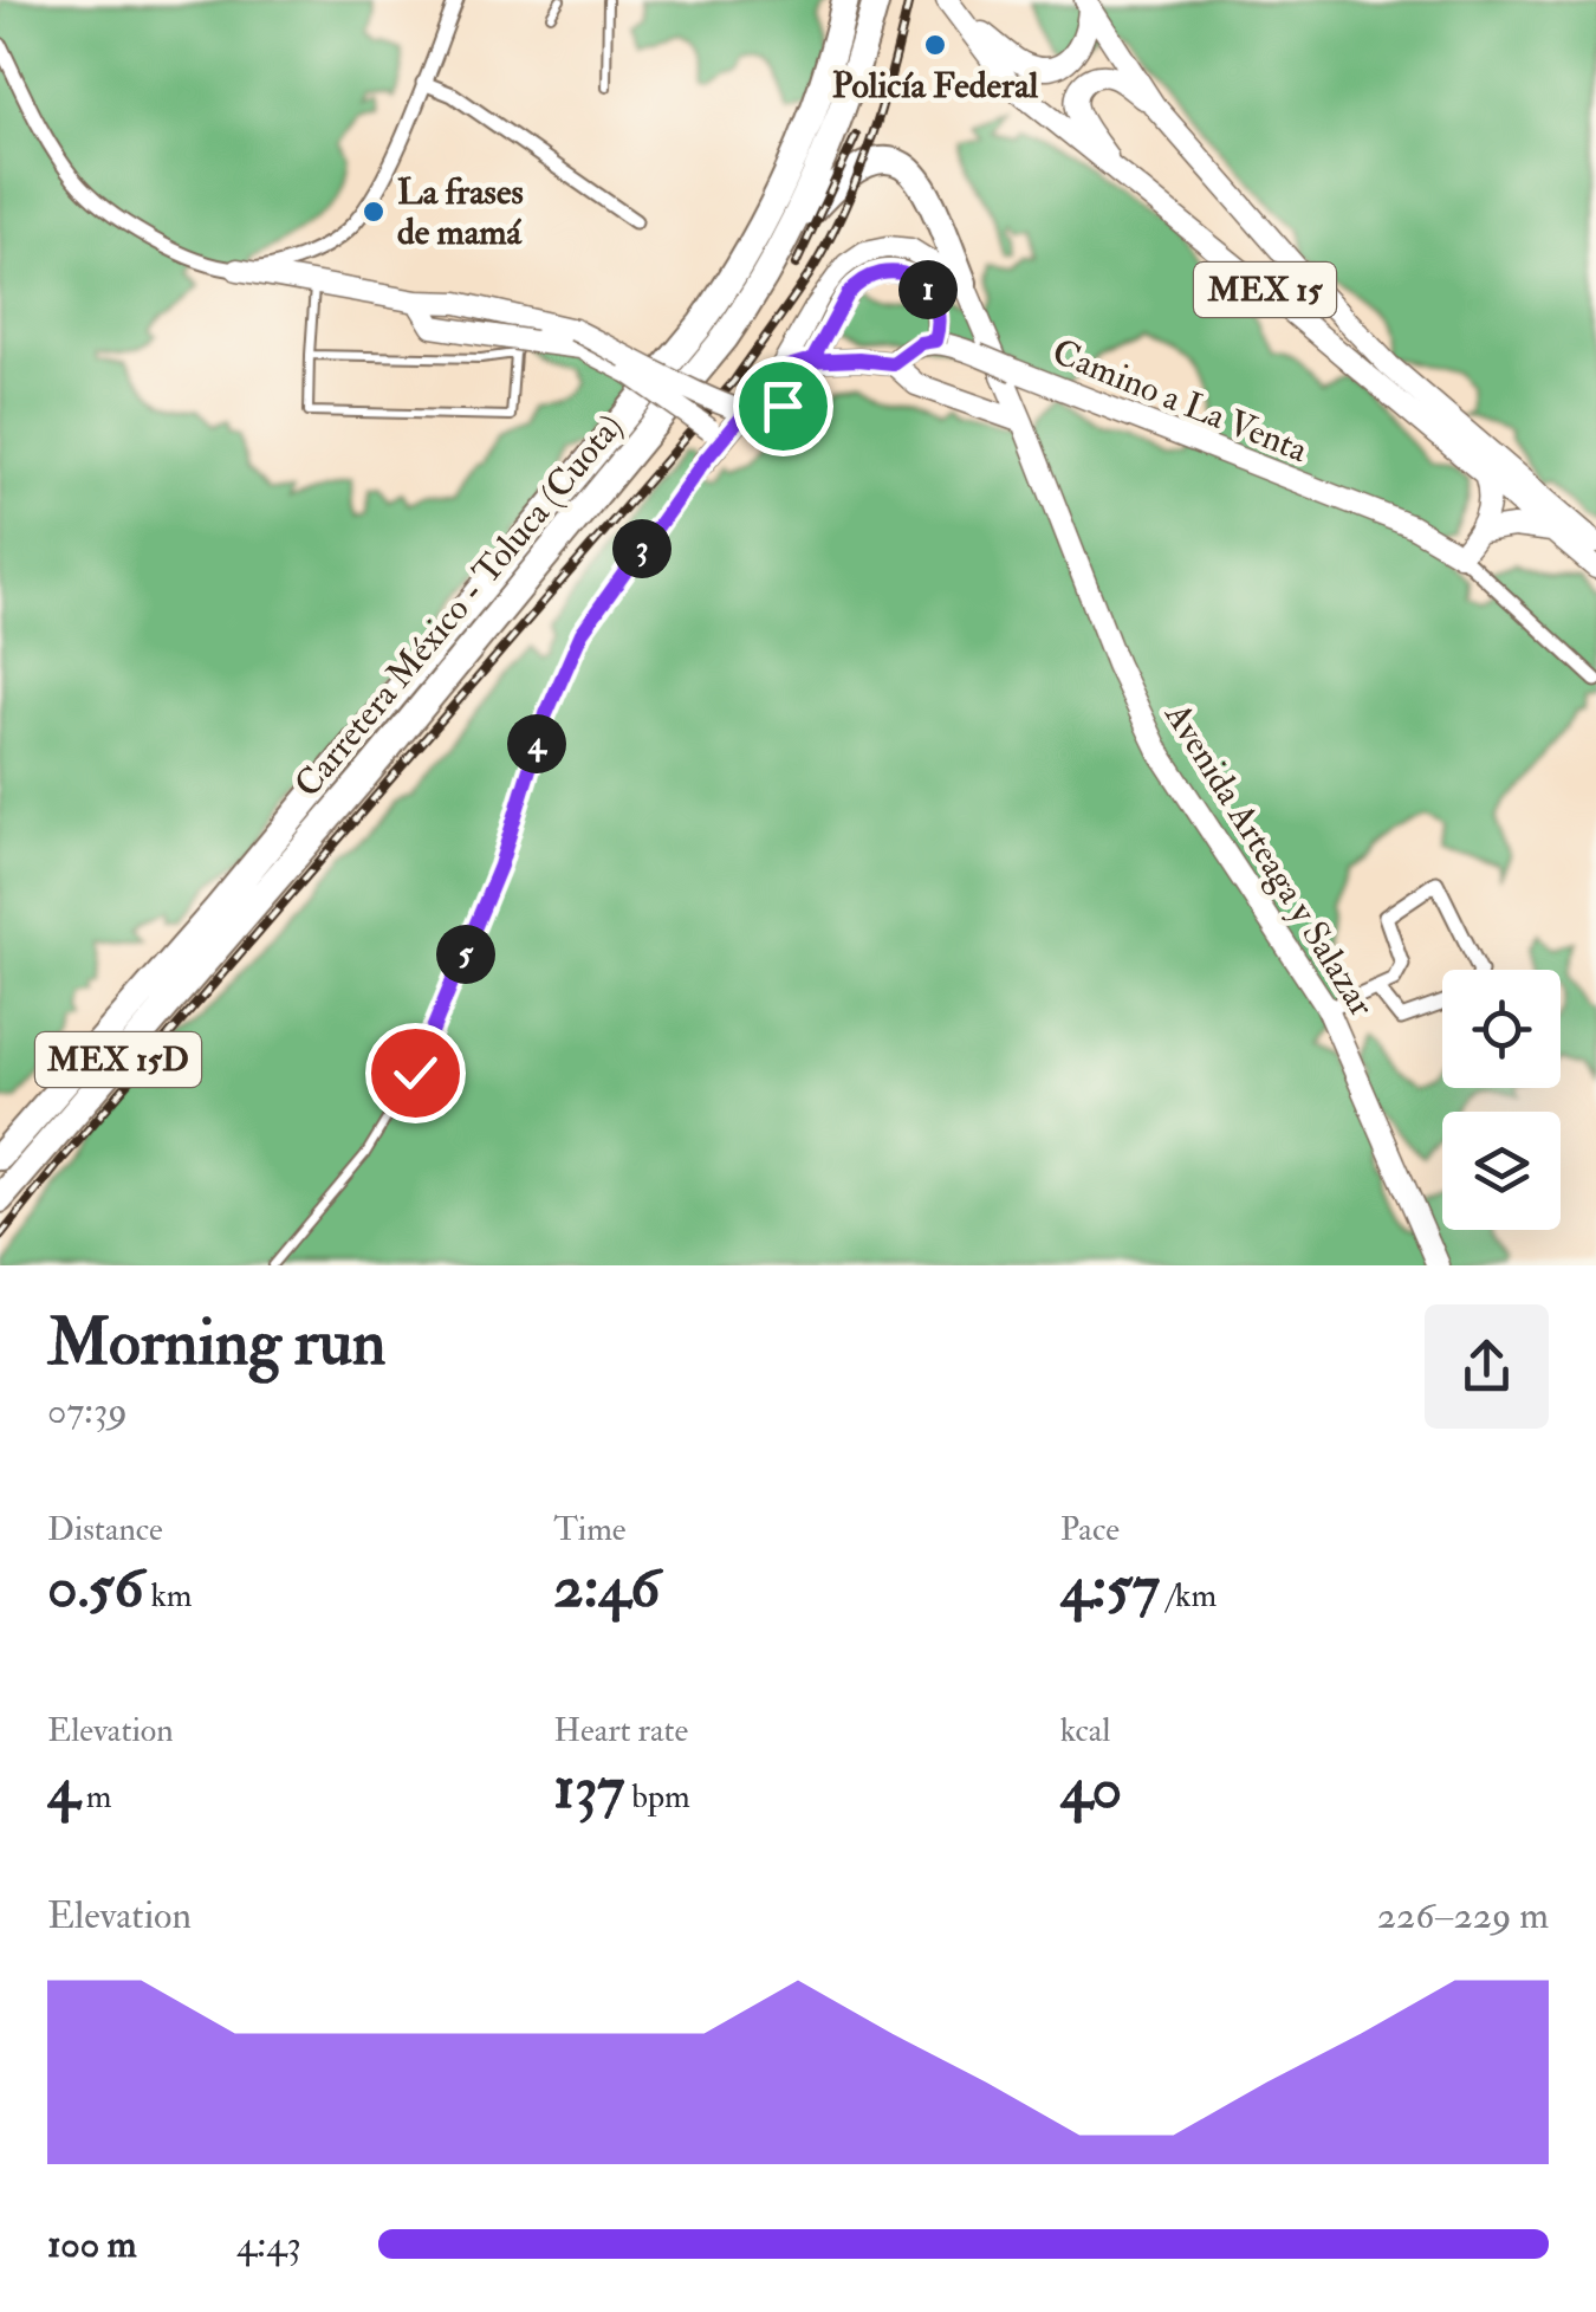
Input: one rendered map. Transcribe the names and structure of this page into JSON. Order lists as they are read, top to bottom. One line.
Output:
{"streets":{"highway":["Carretera México - Toluca (Cuota)","MEX 15D"],"street":["MEX 15","Camino a La Venta","Avenida Arteaga y Salazar"]},"crossings":[["Carretera México - Toluca (Cuota)","MEX 15D"]],"places":["Policía Federal","La frases de mamá"],"page":{"pins":["1","3","4","5"],"heading":["Morning run","07:39"],"stats":[["Distance","0.56 km"],["Time","2:46"],["Pace","4:57 /km"],["Elevation","4 m"],["Heart rate","137 bpm"],["kcal","40"]],"chart":["Elevation","226–229 m"],"list":[{"name":"100 m","note":"4:43"}]}}
